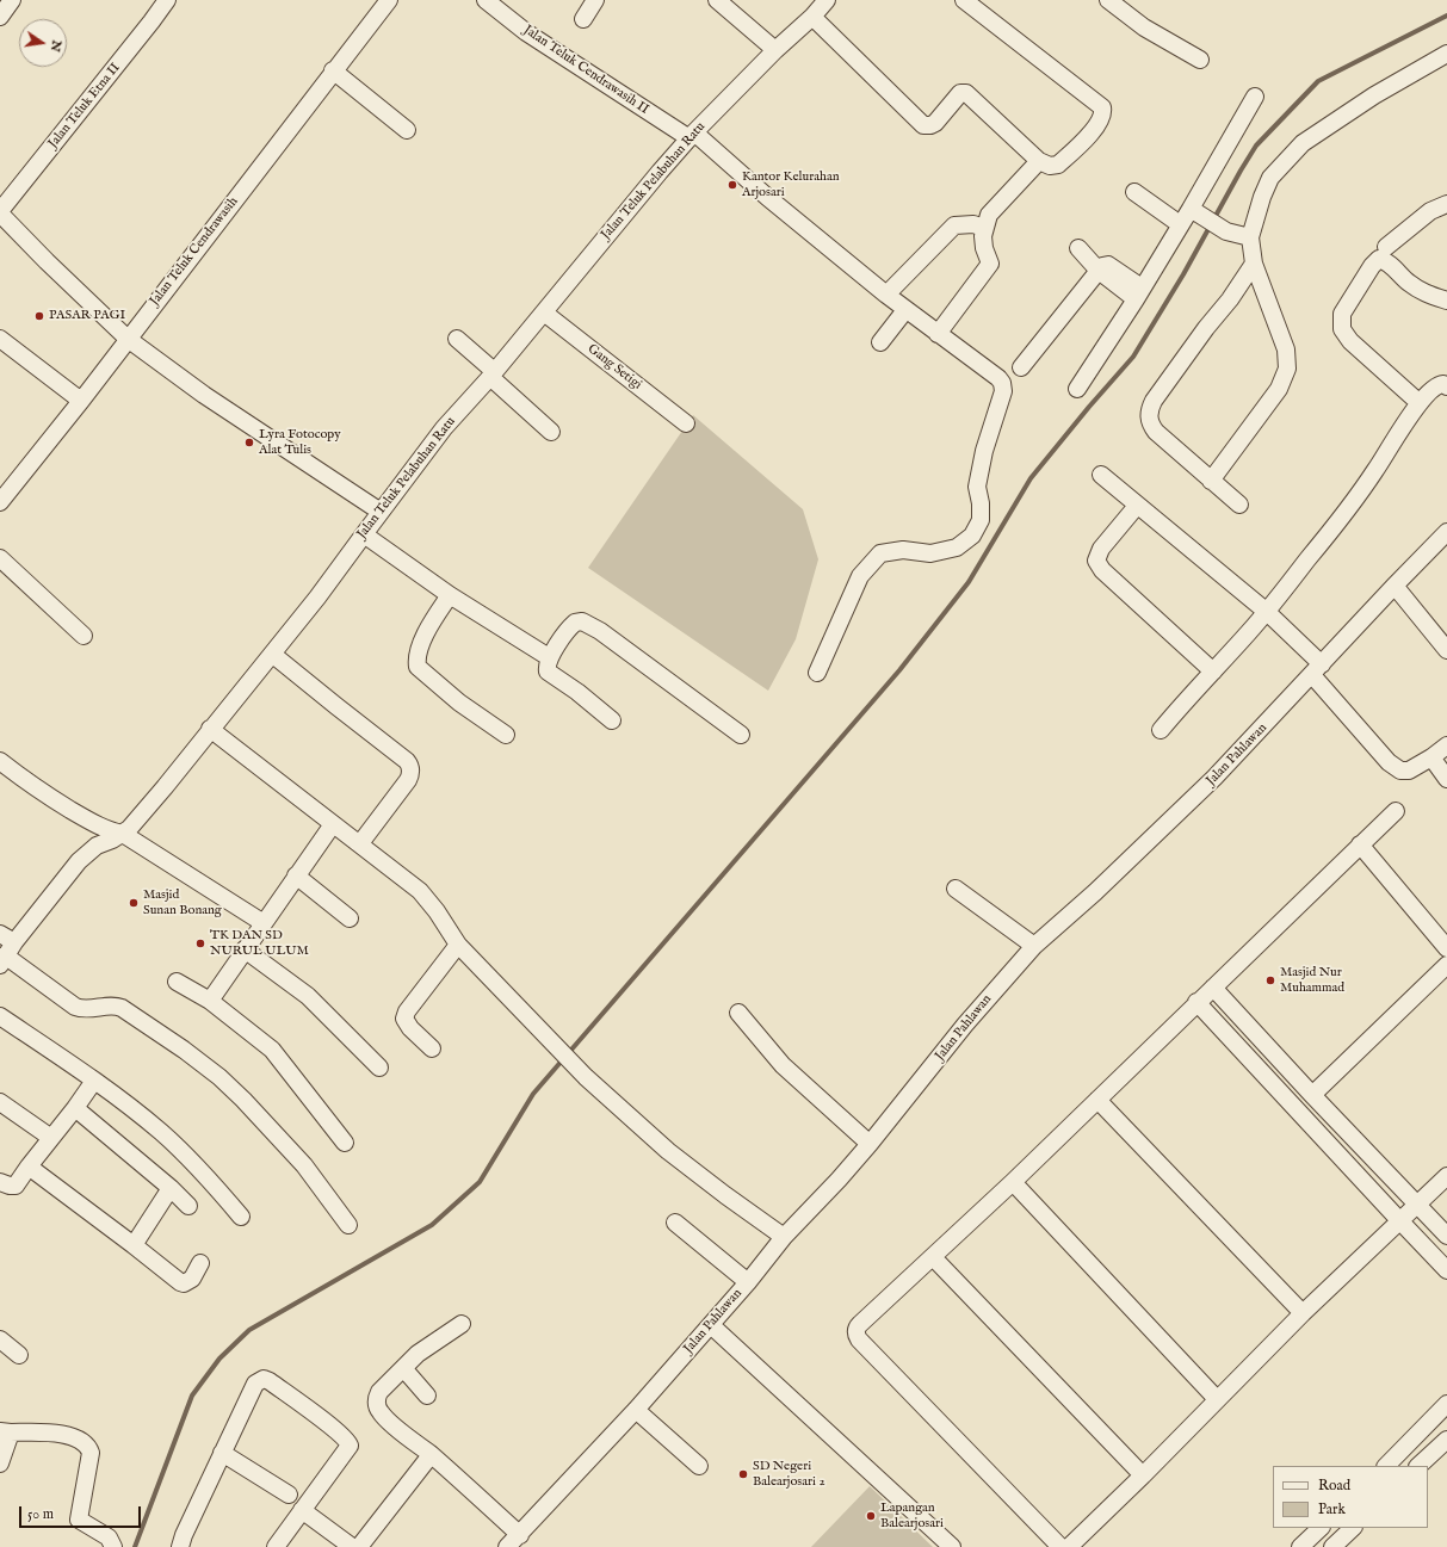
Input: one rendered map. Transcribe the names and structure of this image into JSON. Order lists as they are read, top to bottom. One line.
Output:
{"streets":{"street":["Jalan Teluk Cendrawasih II","Jalan Teluk Etna II","Jalan Teluk Pelabuhan Ratu","Jalan Teluk Cendrawasih","Gang Setigi","Jalan Pahlawan"]},"crossings":[["Jalan Teluk Cendrawasih II","Jalan Teluk Pelabuhan Ratu"],["Jalan Teluk Pelabuhan Ratu","Gang Setigi"]],"places":["Kantor Kelurahan Arjosari","PASAR PAGI","Lyra Fotocopy Alat Tulis","Masjid Sunan Bonang","TK DAN SD NURUL ULUM","Masjid Nur Muhammad","SD Negeri Balearjosari 2","Lapangan Balearjosari"],"legend":["Road","Park"],"scale_bar":"50 m","north":"right"}
